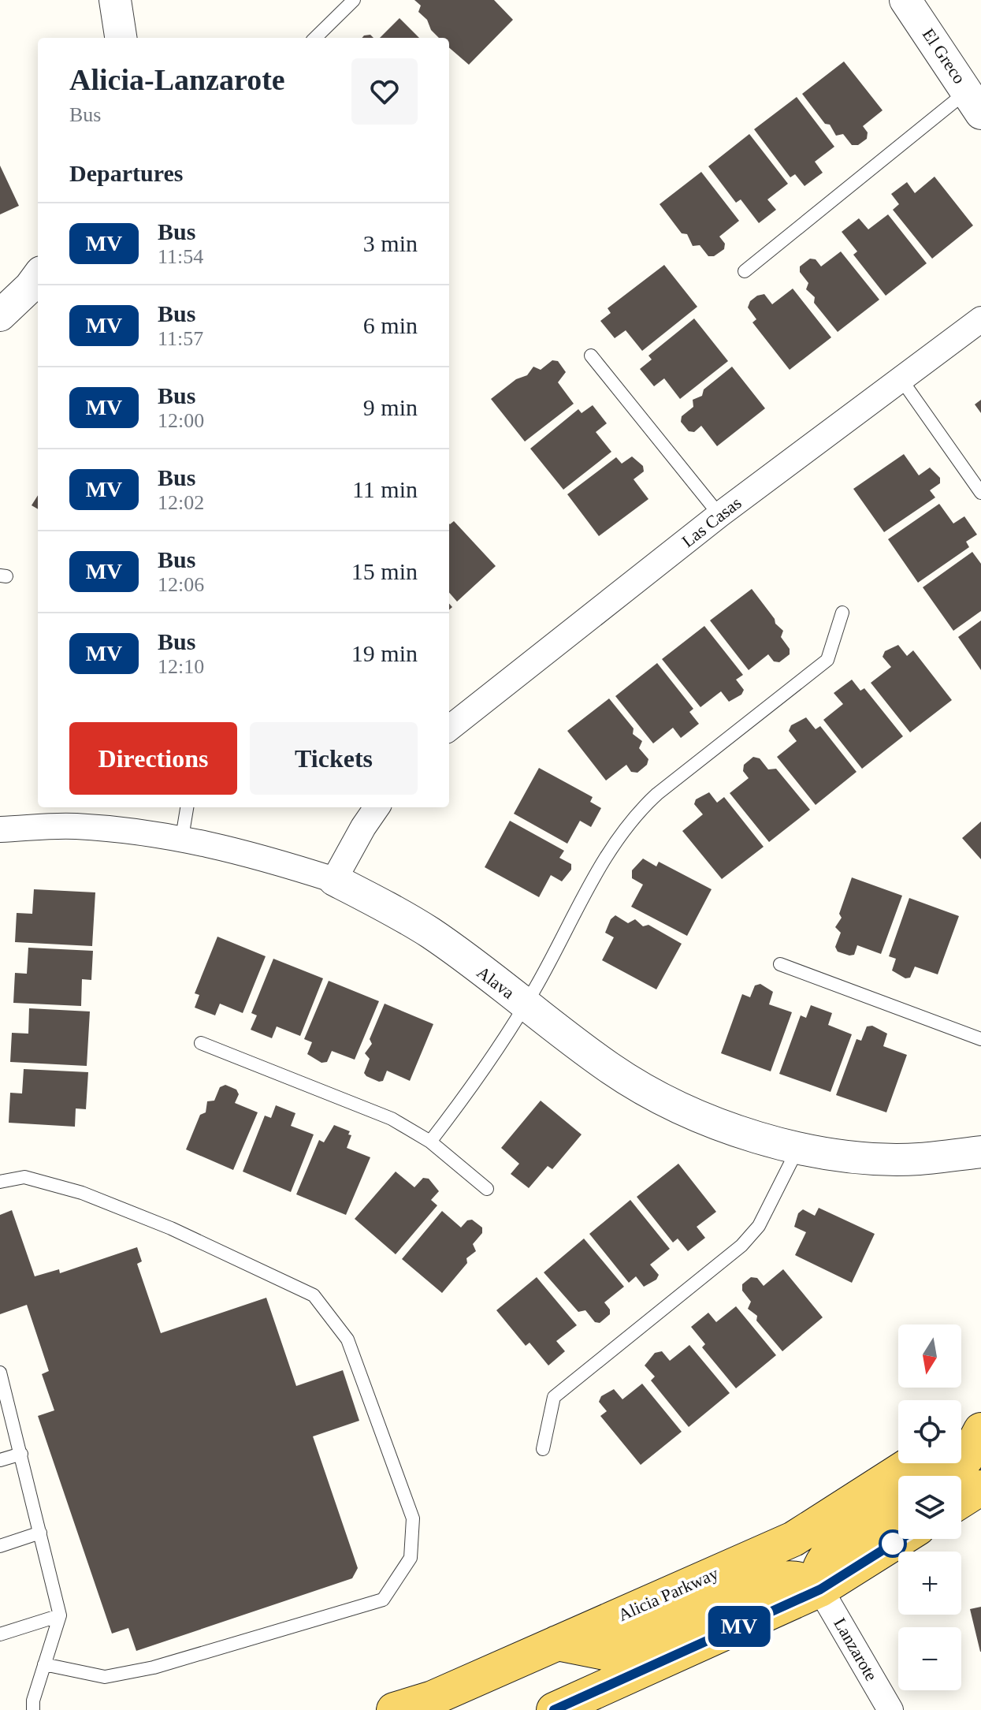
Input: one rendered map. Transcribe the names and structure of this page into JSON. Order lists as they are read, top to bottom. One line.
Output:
{"streets":{"main road":["Alicia Parkway"],"street":["El Greco","Las Casas","Alava","Lanzarote"]},"lines":["bus line MV"],"north":"bottom","page":{"on_map":"MV","heading":[["Alicia-Lanzarote","Bus"],"Departures"],"list":[{"mark":"MV","name":"Bus","note":"11:54","value":"3 min"},{"mark":"MV","name":"Bus","note":"11:57","value":"6 min"},{"mark":"MV","name":"Bus","note":"12:00","value":"9 min"},{"mark":"MV","name":"Bus","note":"12:02","value":"11 min"},{"mark":"MV","name":"Bus","note":"12:06","value":"15 min"},{"mark":"MV","name":"Bus","note":"12:10","value":"19 min"}],"buttons":["Directions","Tickets"],"map_buttons":["+","−"]}}
